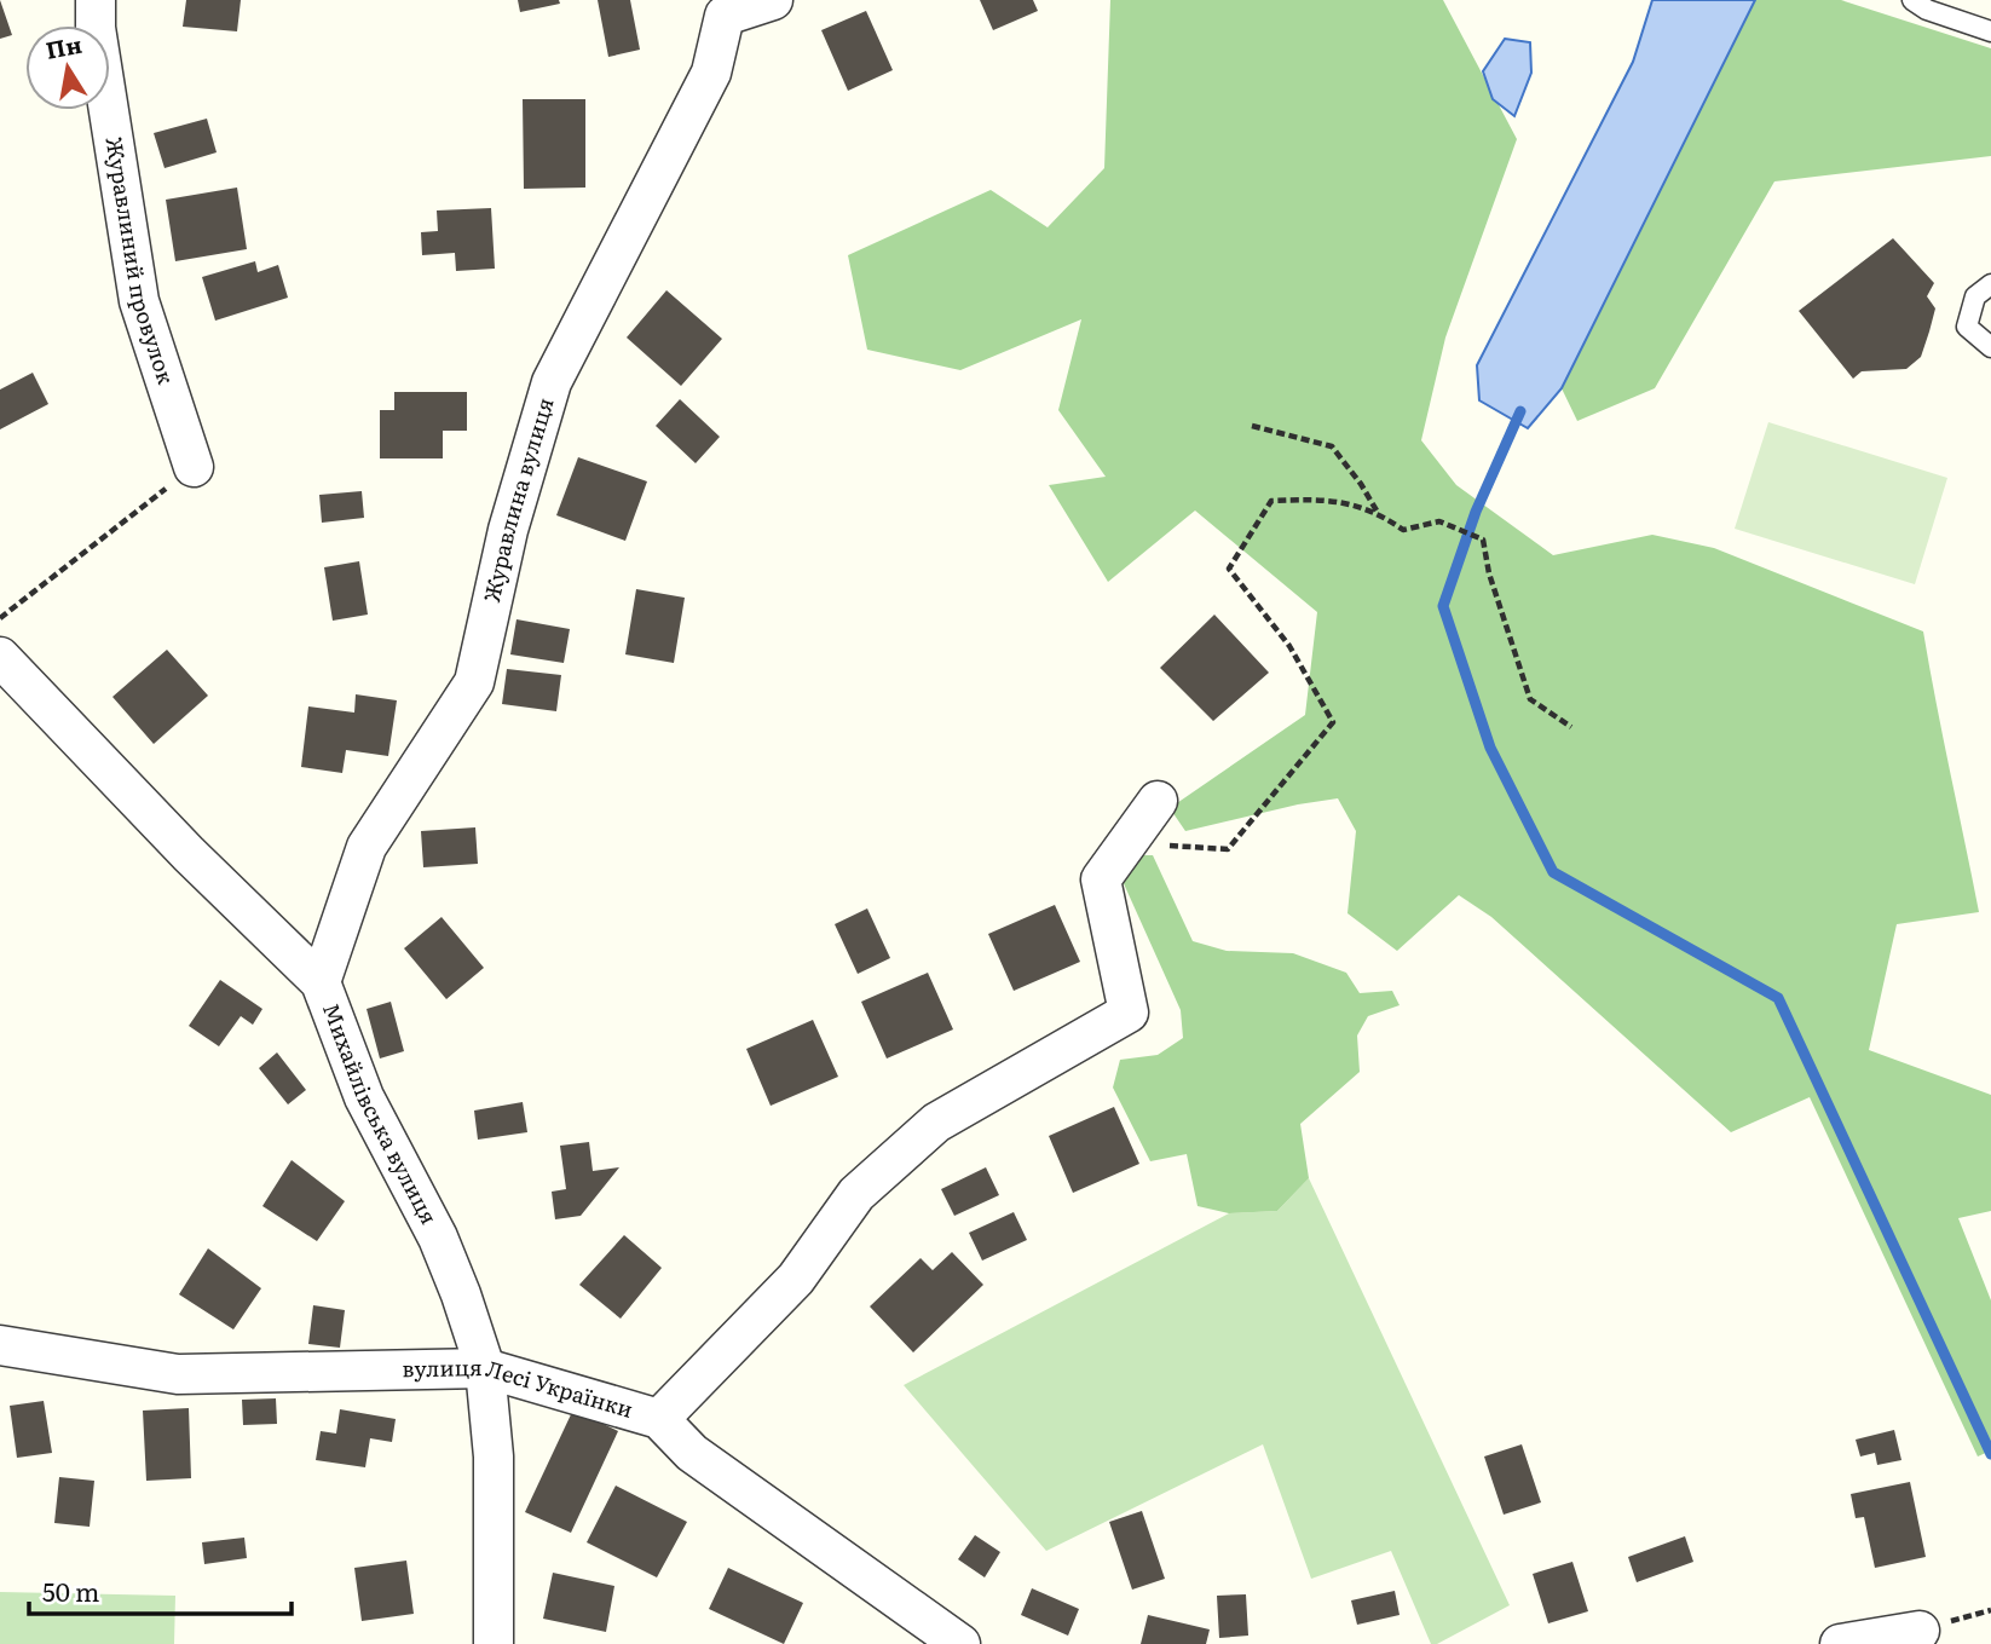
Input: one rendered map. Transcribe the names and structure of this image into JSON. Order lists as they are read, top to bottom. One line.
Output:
{"streets":{"street":["Журавлиний провулок","Журавлина вулиця","Михайлівська вулиця","вулиця Лесі Українки"]},"crossings":[["Журавлина вулиця","Михайлівська вулиця"],["Михайлівська вулиця","вулиця Лесі Українки"]],"scale_bar":"50 m","north":"top"}
